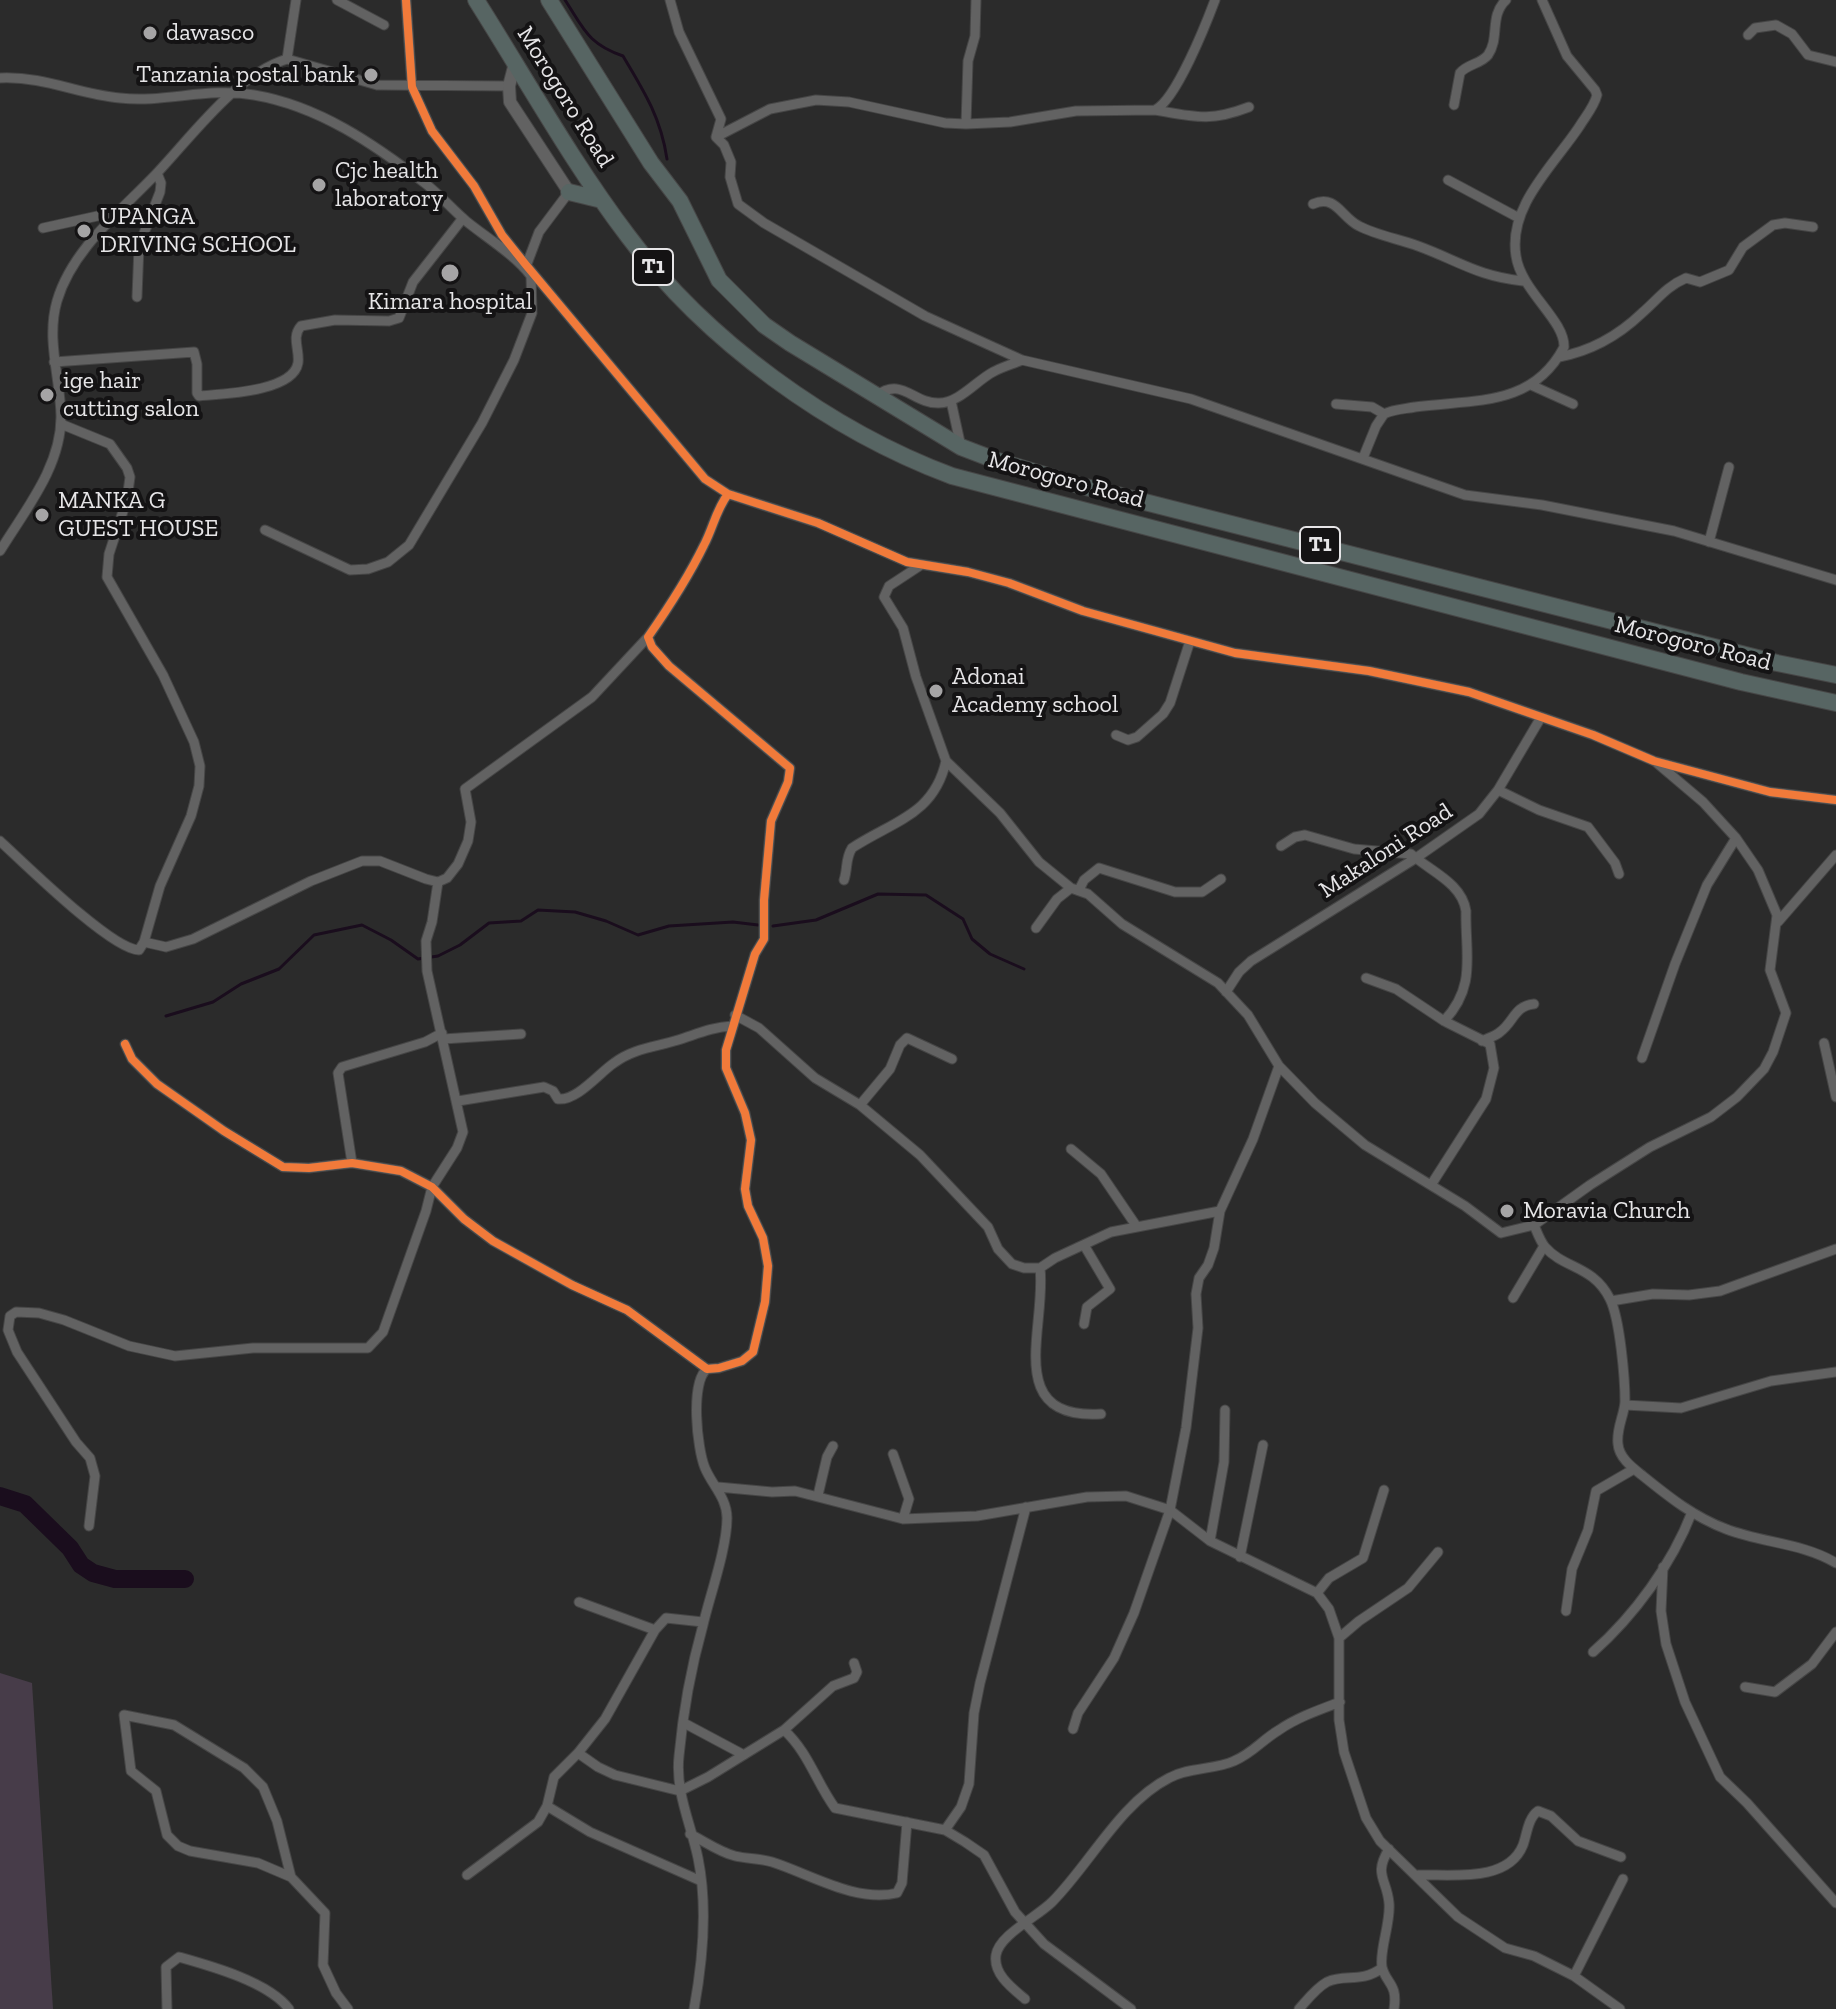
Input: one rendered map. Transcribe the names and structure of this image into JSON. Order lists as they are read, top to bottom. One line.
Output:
{"streets":{"highway":["Morogoro Road","T1"],"street":["Makaloni Road"]},"places":["dawasco","Tanzania postal bank","Cjc health laboratory","UPANGA DRIVING SCHOOL","Kimara hospital","ige hair cutting salon","MANKA G GUEST HOUSE","Adonai Academy school","Moravia Church"]}
